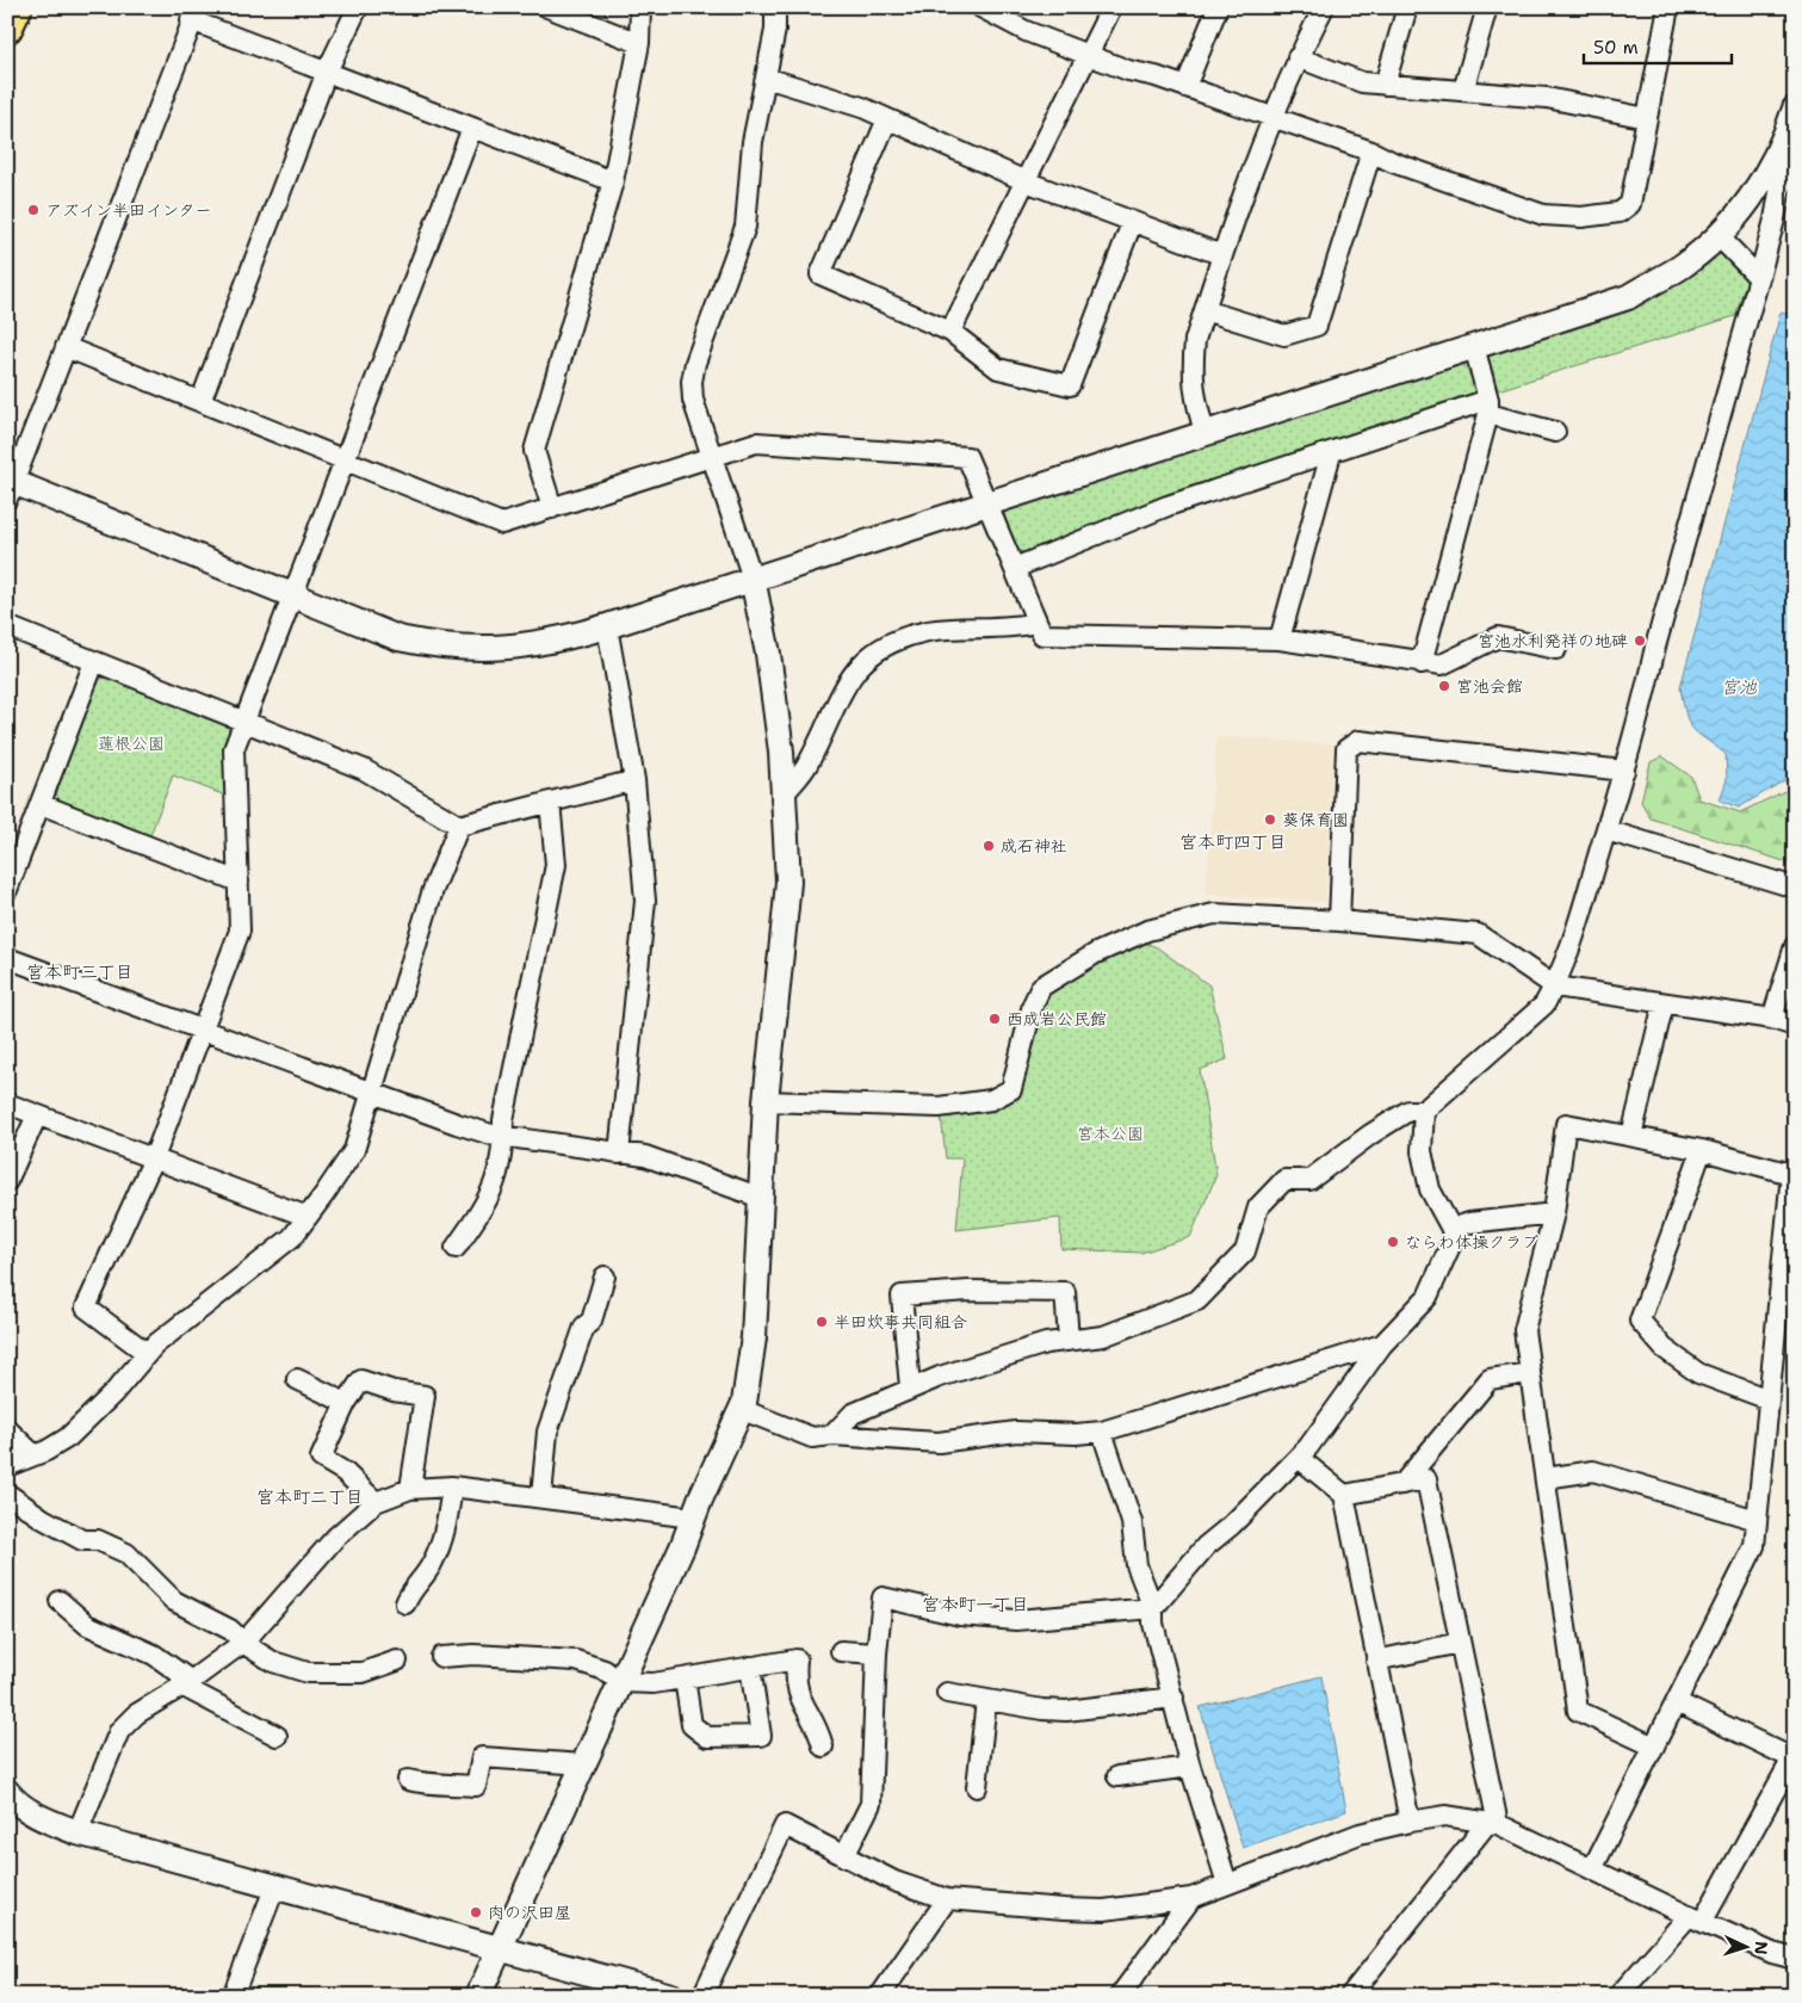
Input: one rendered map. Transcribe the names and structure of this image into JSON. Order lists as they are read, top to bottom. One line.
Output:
{"districts":["宮本町四丁目","宮本町三丁目","宮本町二丁目","宮本町一丁目"],"water":["宮池"],"parks":["蓮根公園","宮本公園"],"places":["アズイン半田インター","宮池水利発祥の地碑","宮池会館","葵保育園","成石神社","西成岩公民館","ならわ体操クラブ","半田炊事共同組合","肉の沢田屋"],"scale_bar":"50 m","north":"right"}
